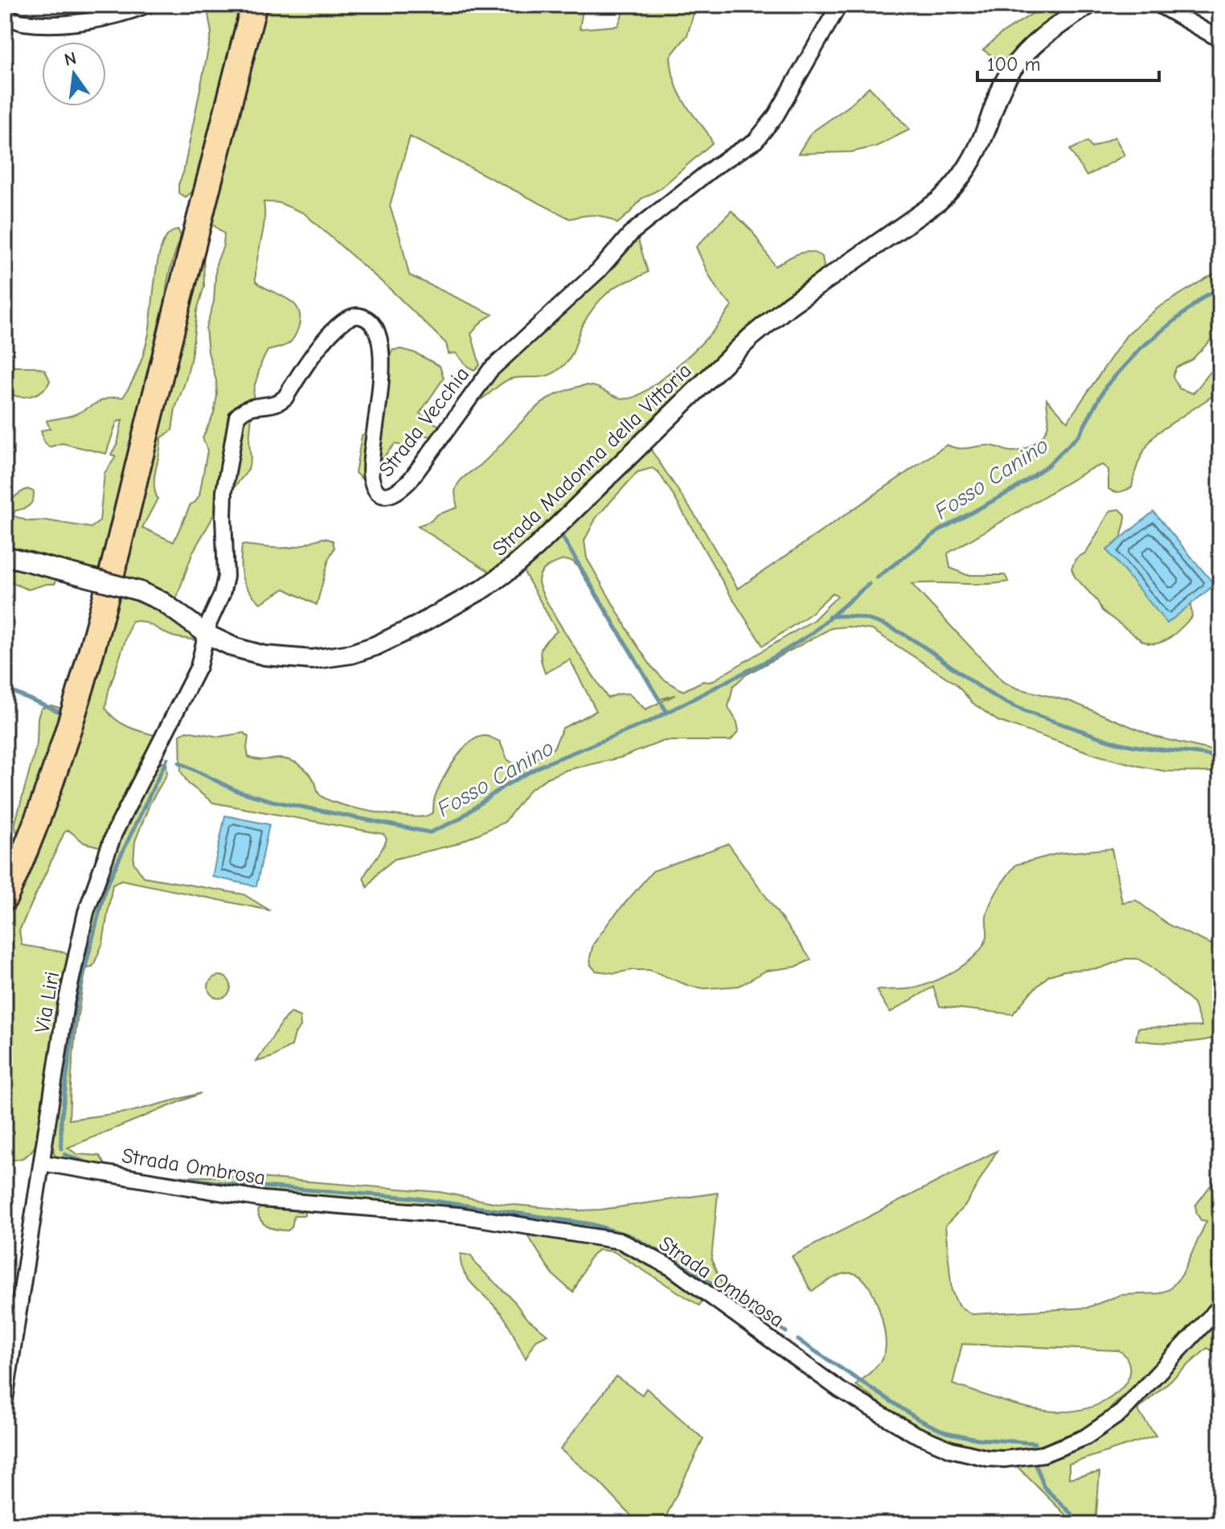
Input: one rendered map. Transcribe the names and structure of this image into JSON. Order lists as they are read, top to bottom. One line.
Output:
{"streets":{"street":["Strada Vecchia","Strada Madonna della Vittoria","Via Liri","Strada Ombrosa"]},"crossings":[["Strada Vecchia","Strada Madonna della Vittoria"],["Strada Vecchia","Via Liri"],["Strada Madonna della Vittoria","Via Liri"],["Via Liri","Strada Ombrosa"]],"water":["Fosso Canino"],"scale_bar":"100 m","north":"top"}
